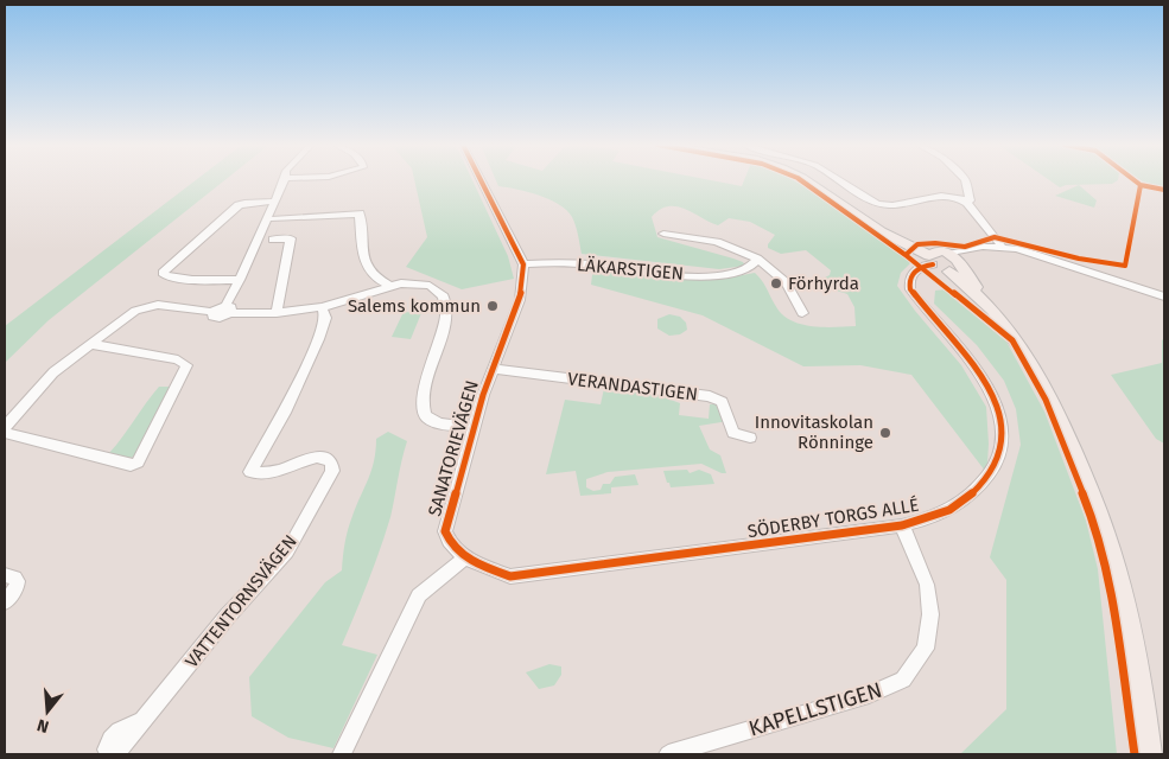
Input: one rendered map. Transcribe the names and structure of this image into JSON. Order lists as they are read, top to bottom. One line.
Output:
{"streets":{"street":["LÄKARSTIGEN","VERANDASTIGEN","SANATORIEVÄGEN","SÖDERBY TORGS ALLÉ","VATTENTORNSVÄGEN","KAPELLSTIGEN"]},"crossings":[["LÄKARSTIGEN","SANATORIEVÄGEN"],["VERANDASTIGEN","SANATORIEVÄGEN"],["SANATORIEVÄGEN","SÖDERBY TORGS ALLÉ"],["SÖDERBY TORGS ALLÉ","KAPELLSTIGEN"]],"places":["Förhyrda","Salems kommun","Innovitaskolan Rönninge"],"north":"bottom"}
